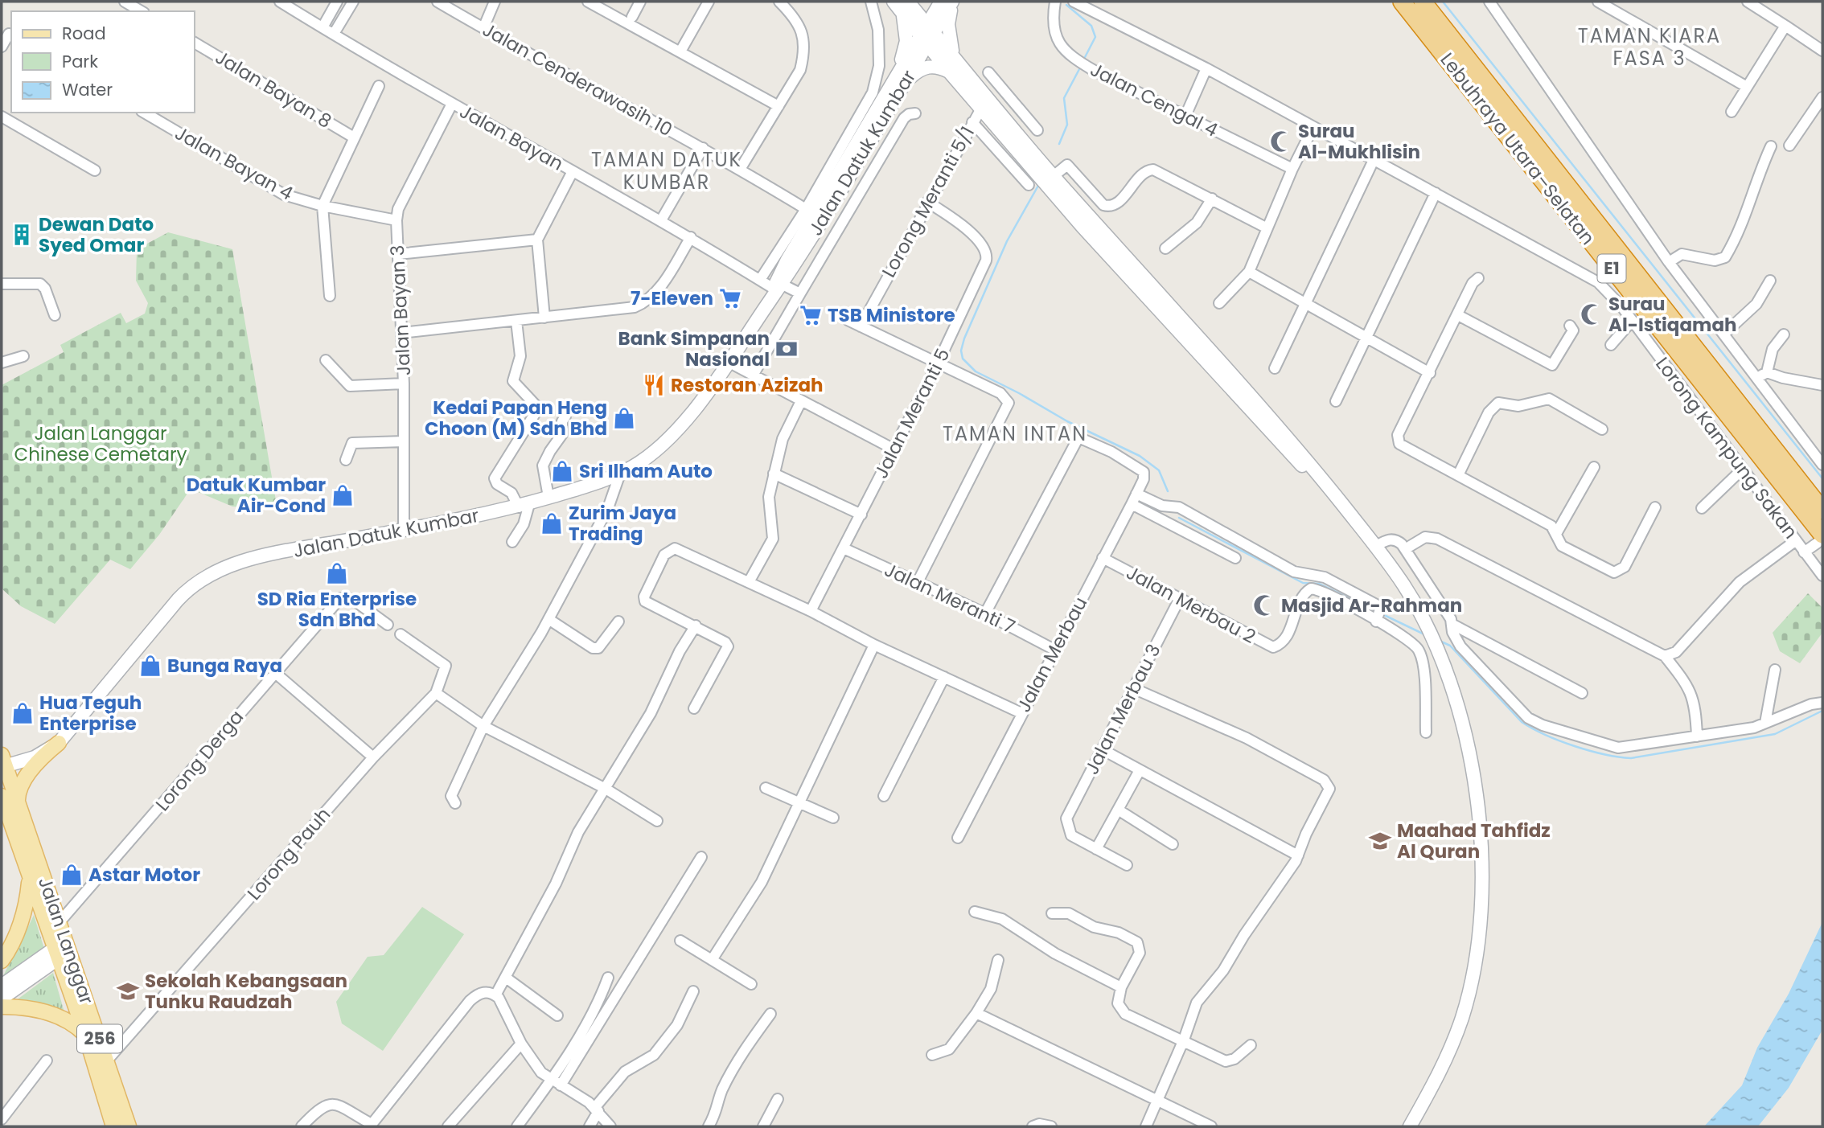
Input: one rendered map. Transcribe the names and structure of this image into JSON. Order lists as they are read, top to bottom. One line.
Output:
{"streets":{"highway":["Lebuhraya Utara–Selatan","E1"],"main road":["Jalan Datuk Kumbar","Jalan Langgar","256"],"street":["Jalan Cenderawasih 10","Jalan Bayan 8","Jalan Cengal 4","Jalan Bayan","Jalan Bayan 4","Lorong Meranti 5/1","Jalan Bayan 3","Jalan Meranti 5","Lorong Kampung Sakan","Jalan Meranti 7","Jalan Merbau 2","Jalan Merbau","Jalan Merbau 3","Lorong Derga","Lorong Pauh"]},"crossings":[["Jalan Bayan","Jalan Datuk Kumbar"],["Jalan Bayan","Jalan Bayan 3"],["Jalan Datuk Kumbar","Jalan Bayan 3"],["Jalan Datuk Kumbar","Jalan Langgar"],["Jalan Bayan 4","Jalan Bayan 3"],["Lorong Meranti 5/1","Jalan Meranti 5"],["Jalan Meranti 5","Jalan Meranti 7"],["Jalan Meranti 7","Jalan Merbau"],["Jalan Merbau 2","Jalan Merbau"],["Jalan Merbau 2","Jalan Merbau 3"],["Lorong Derga","Jalan Langgar"],["Lorong Pauh","Jalan Langgar"]],"districts":["TAMAN KIARA FASA 3","TAMAN DATUK KUMBAR","TAMAN INTAN"],"parks":["Jalan Langgar Chinese Cemetary"],"places":{"mosque":["Surau Al-Mukhlisin","Surau Al-Istiqamah","Masjid Ar-Rahman"],"building":["Dewan Dato Syed Omar"],"supermarket":["7-Eleven","TSB Ministore"],"bank":["Bank Simpanan Nasional"],"restaurant":["Restoran Azizah"],"shop":["Kedai Papan Heng Choon (M) Sdn Bhd","Sri Ilham Auto","Datuk Kumbar Air-Cond","Zurim Jaya Trading","SD Ria Enterprise Sdn Bhd","Bunga Raya","Hua Teguh Enterprise","Astar Motor"],"school or university":["Maahad Tahfidz Al Quran","Sekolah Kebangsaan Tunku Raudzah"]},"legend":["Road","Park","Water"]}
